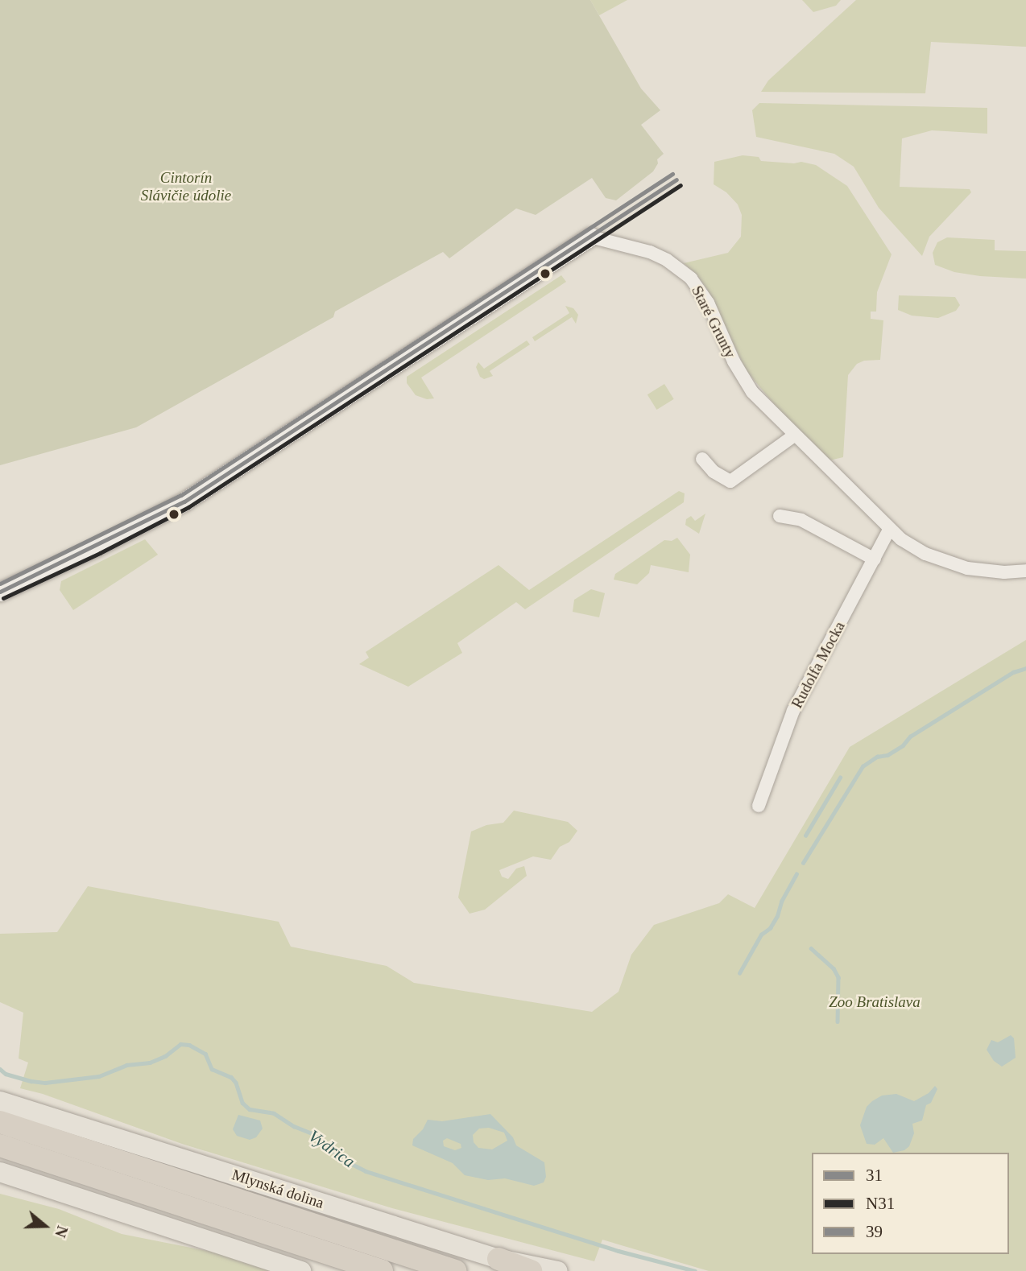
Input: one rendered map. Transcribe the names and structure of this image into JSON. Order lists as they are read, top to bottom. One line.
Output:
{"streets":{"main road":["Mlynská dolina"],"street":["Staré Grunty","Rudolfa Mocka"]},"crossings":[["Staré Grunty","Rudolfa Mocka"]],"water":["Vydrica"],"parks":["Cintorín Slávičie údolie","Zoo Bratislava"],"lines":["transit line 39","transit line 31","transit line N31"],"legend":["31","N31","39"],"north":"right"}
